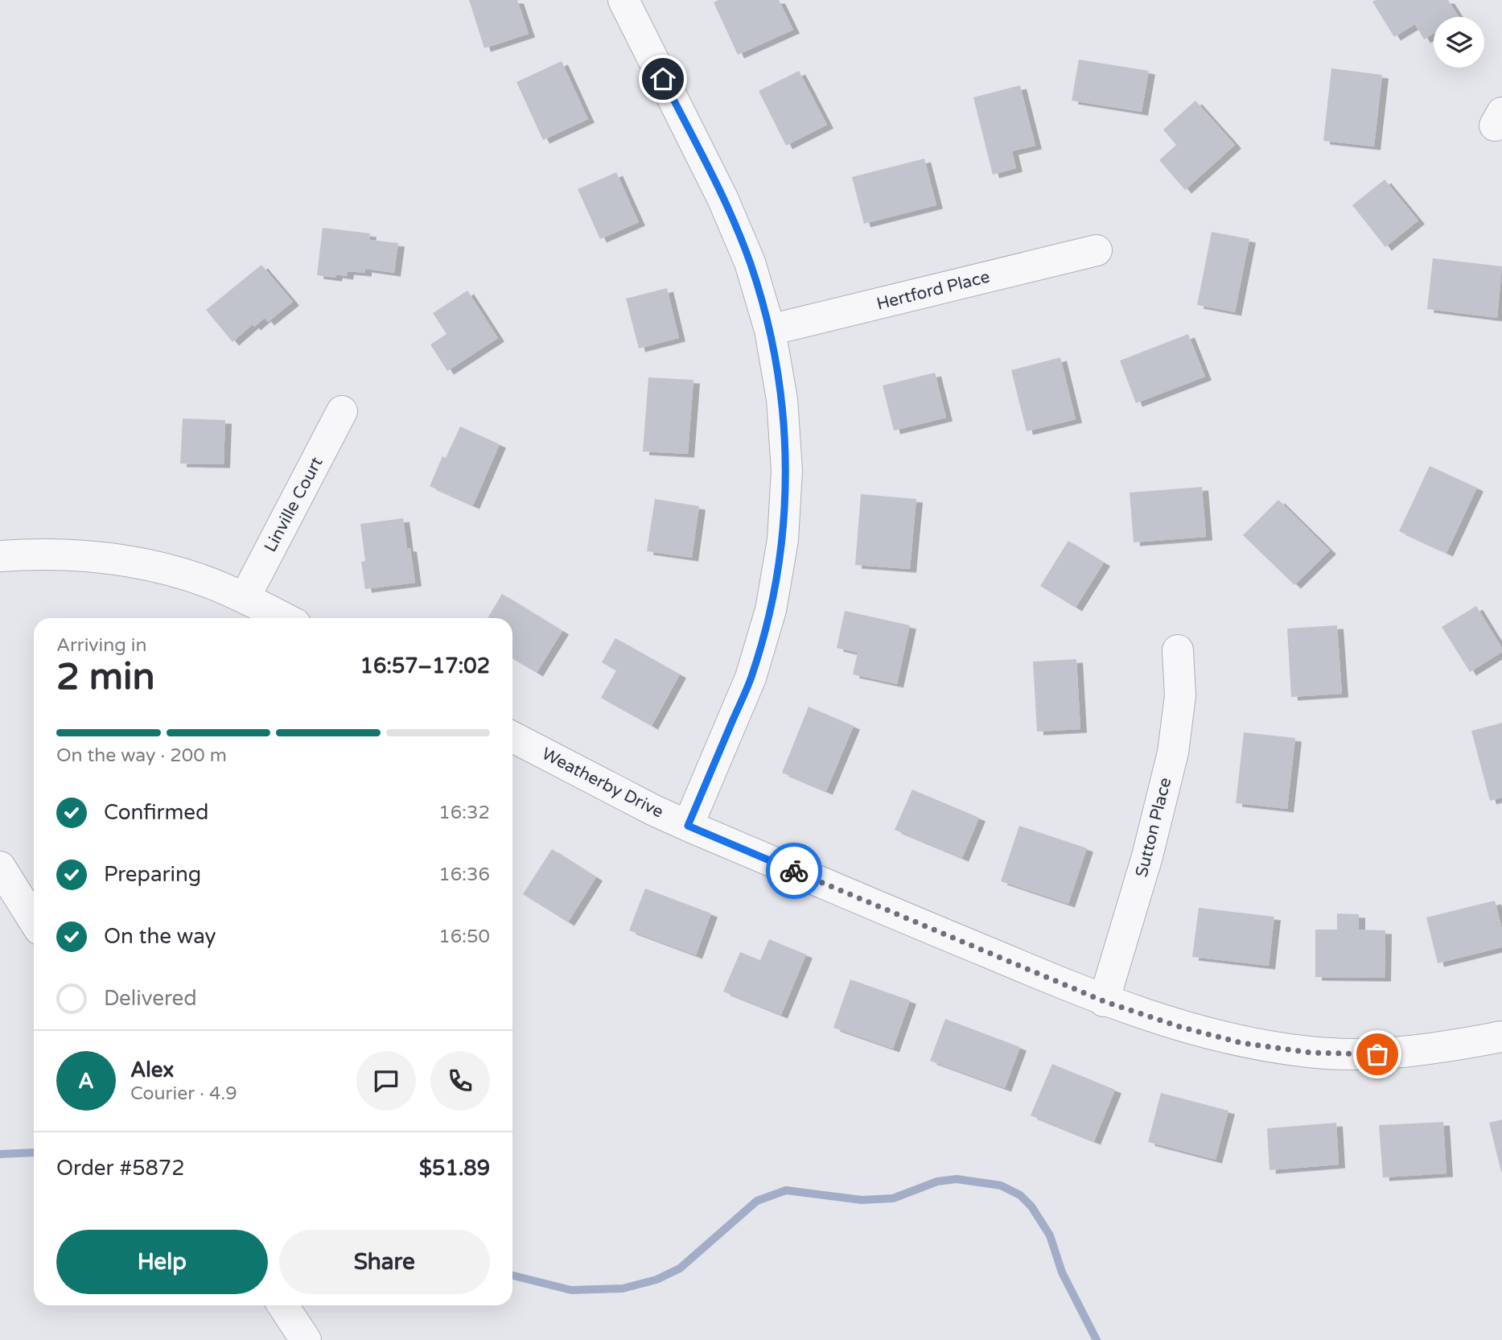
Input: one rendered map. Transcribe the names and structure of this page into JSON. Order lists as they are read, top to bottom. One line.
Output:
{"streets":{"street":["Hertford Place","Linville Court","Weatherby Drive","Sutton Place"]},"crossings":[["Weatherby Drive","Sutton Place"]],"page":{"heading":["2 min","Arriving in","16:57–17:02"],"panel":["Alex","Courier · 4.9","Order #5872","$51.89"],"bar":"On the way · 200 m","list":[["Confirmed","16:32"],["Preparing","16:36"],["On the way","16:50"],"Delivered"],"round":"A","buttons":["Help","Share"]}}
